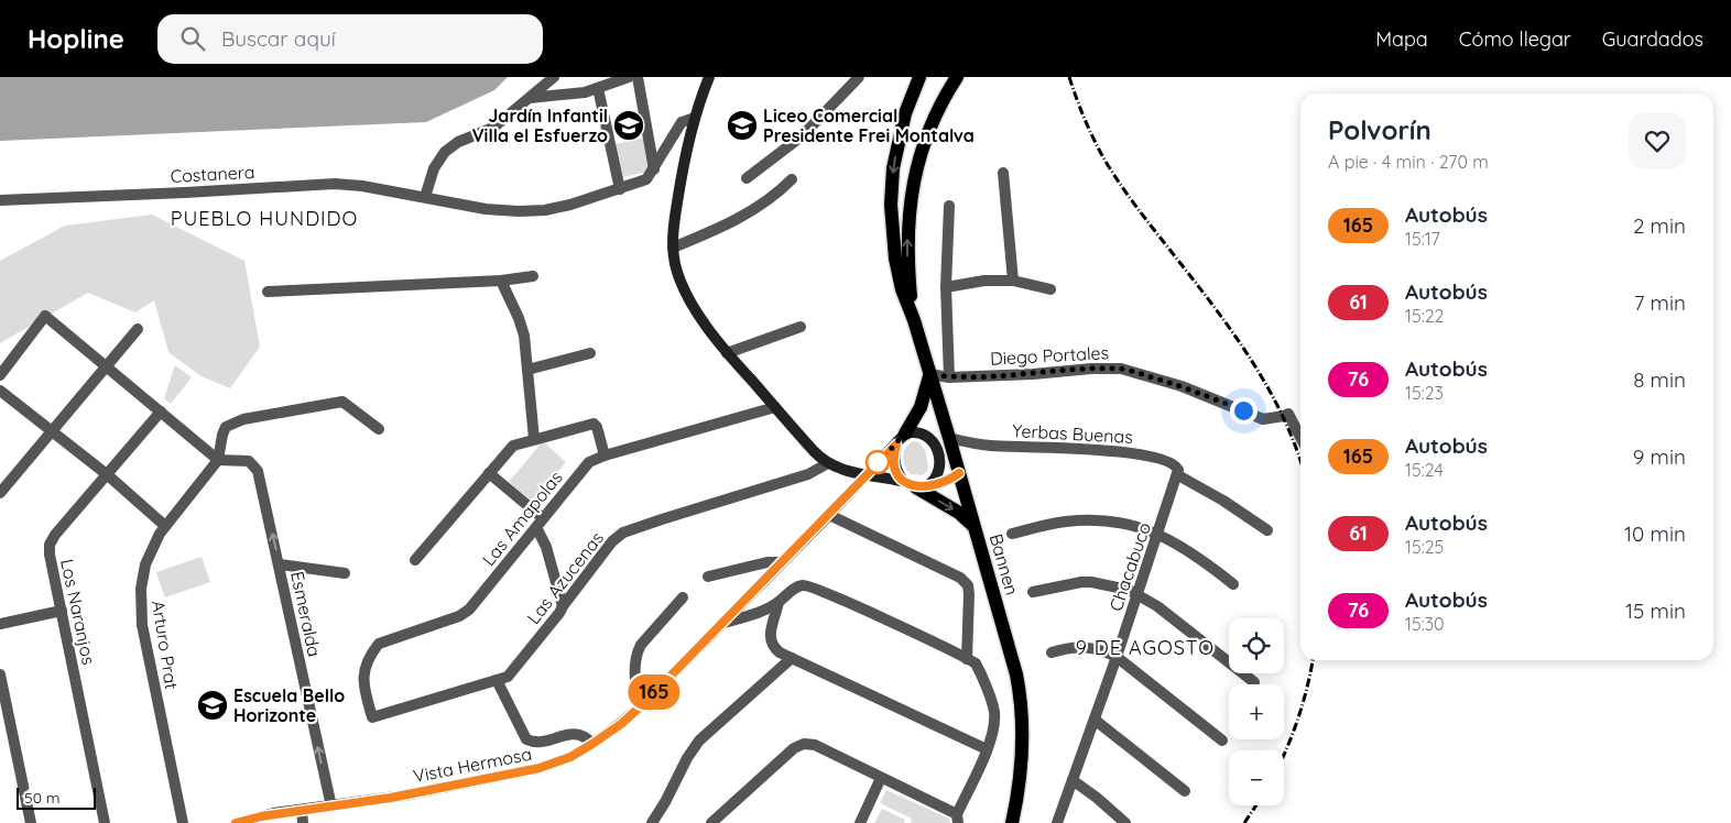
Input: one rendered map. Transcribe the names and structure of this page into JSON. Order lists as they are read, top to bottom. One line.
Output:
{"streets":{"main road":["Bannen","Vista Hermosa"],"street":["Costanera","Diego Portales","Yerbas Buenas","Las Amapolas","Chacabuco","Las Azucenas","Los Naranjos","Esmeralda","Arturo Prat"]},"crossings":[["Diego Portales","Bannen"],["Yerbas Buenas","Bannen"],["Yerbas Buenas","Chacabuco"],["Las Amapolas","Las Azucenas"],["Esmeralda","Arturo Prat"],["Esmeralda","Vista Hermosa"]],"one_way":["Esmeralda"],"districts":["PUEBLO HUNDIDO","9 DE AGOSTO"],"places":{"school or university":["Jardín Infantil Villa el Esfuerzo","Liceo Comercial Presidente Frei Montalva","Escuela Bello Horizonte"]},"lines":["bus line 165"],"scale_bar":"50 m","page":{"header":"Hopline","search":"Buscar aquí","nav":["Mapa","Cómo llegar","Guardados"],"on_map":"165","heading":["Polvorín","A pie · 4 min · 270 m"],"list":[{"mark":"165","name":"Autobús","note":"15:17","value":"2 min"},{"mark":"61","name":"Autobús","note":"15:22","value":"7 min"},{"mark":"76","name":"Autobús","note":"15:23","value":"8 min"},{"mark":"165","name":"Autobús","note":"15:24","value":"9 min"},{"mark":"61","name":"Autobús","note":"15:25","value":"10 min"},{"mark":"76","name":"Autobús","note":"15:30","value":"15 min"}],"map_buttons":["+","−"],"scale":"50 m"}}
